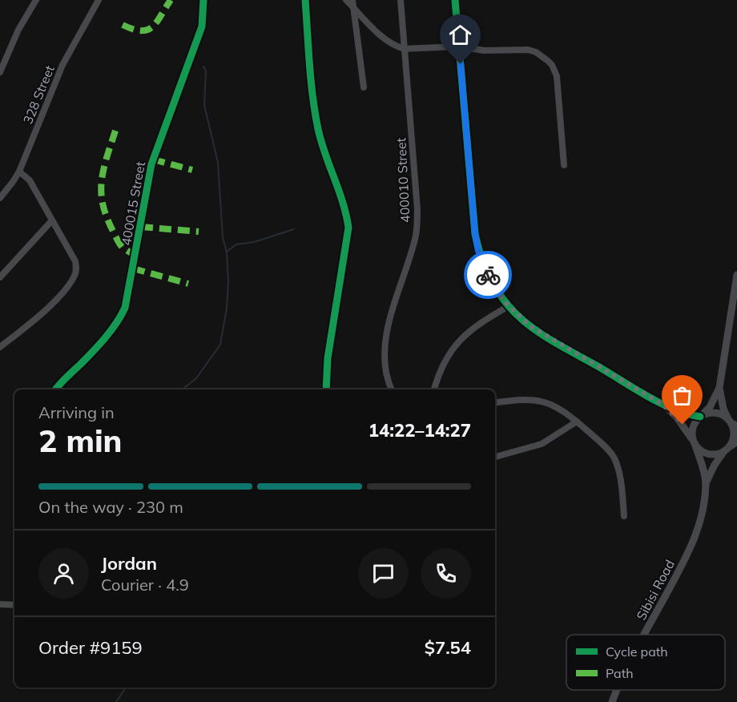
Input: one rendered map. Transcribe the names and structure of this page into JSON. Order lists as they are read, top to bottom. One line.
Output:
{"streets":{"street":["328 Street","400010 Street","400015 Street","Sibisi Road"]},"legend":["Cycle path","Path"],"page":{"heading":["2 min","Arriving in","14:22–14:27"],"panel":["Jordan","Courier · 4.9","Order #9159","$7.54"],"bar":"On the way · 230 m"}}
